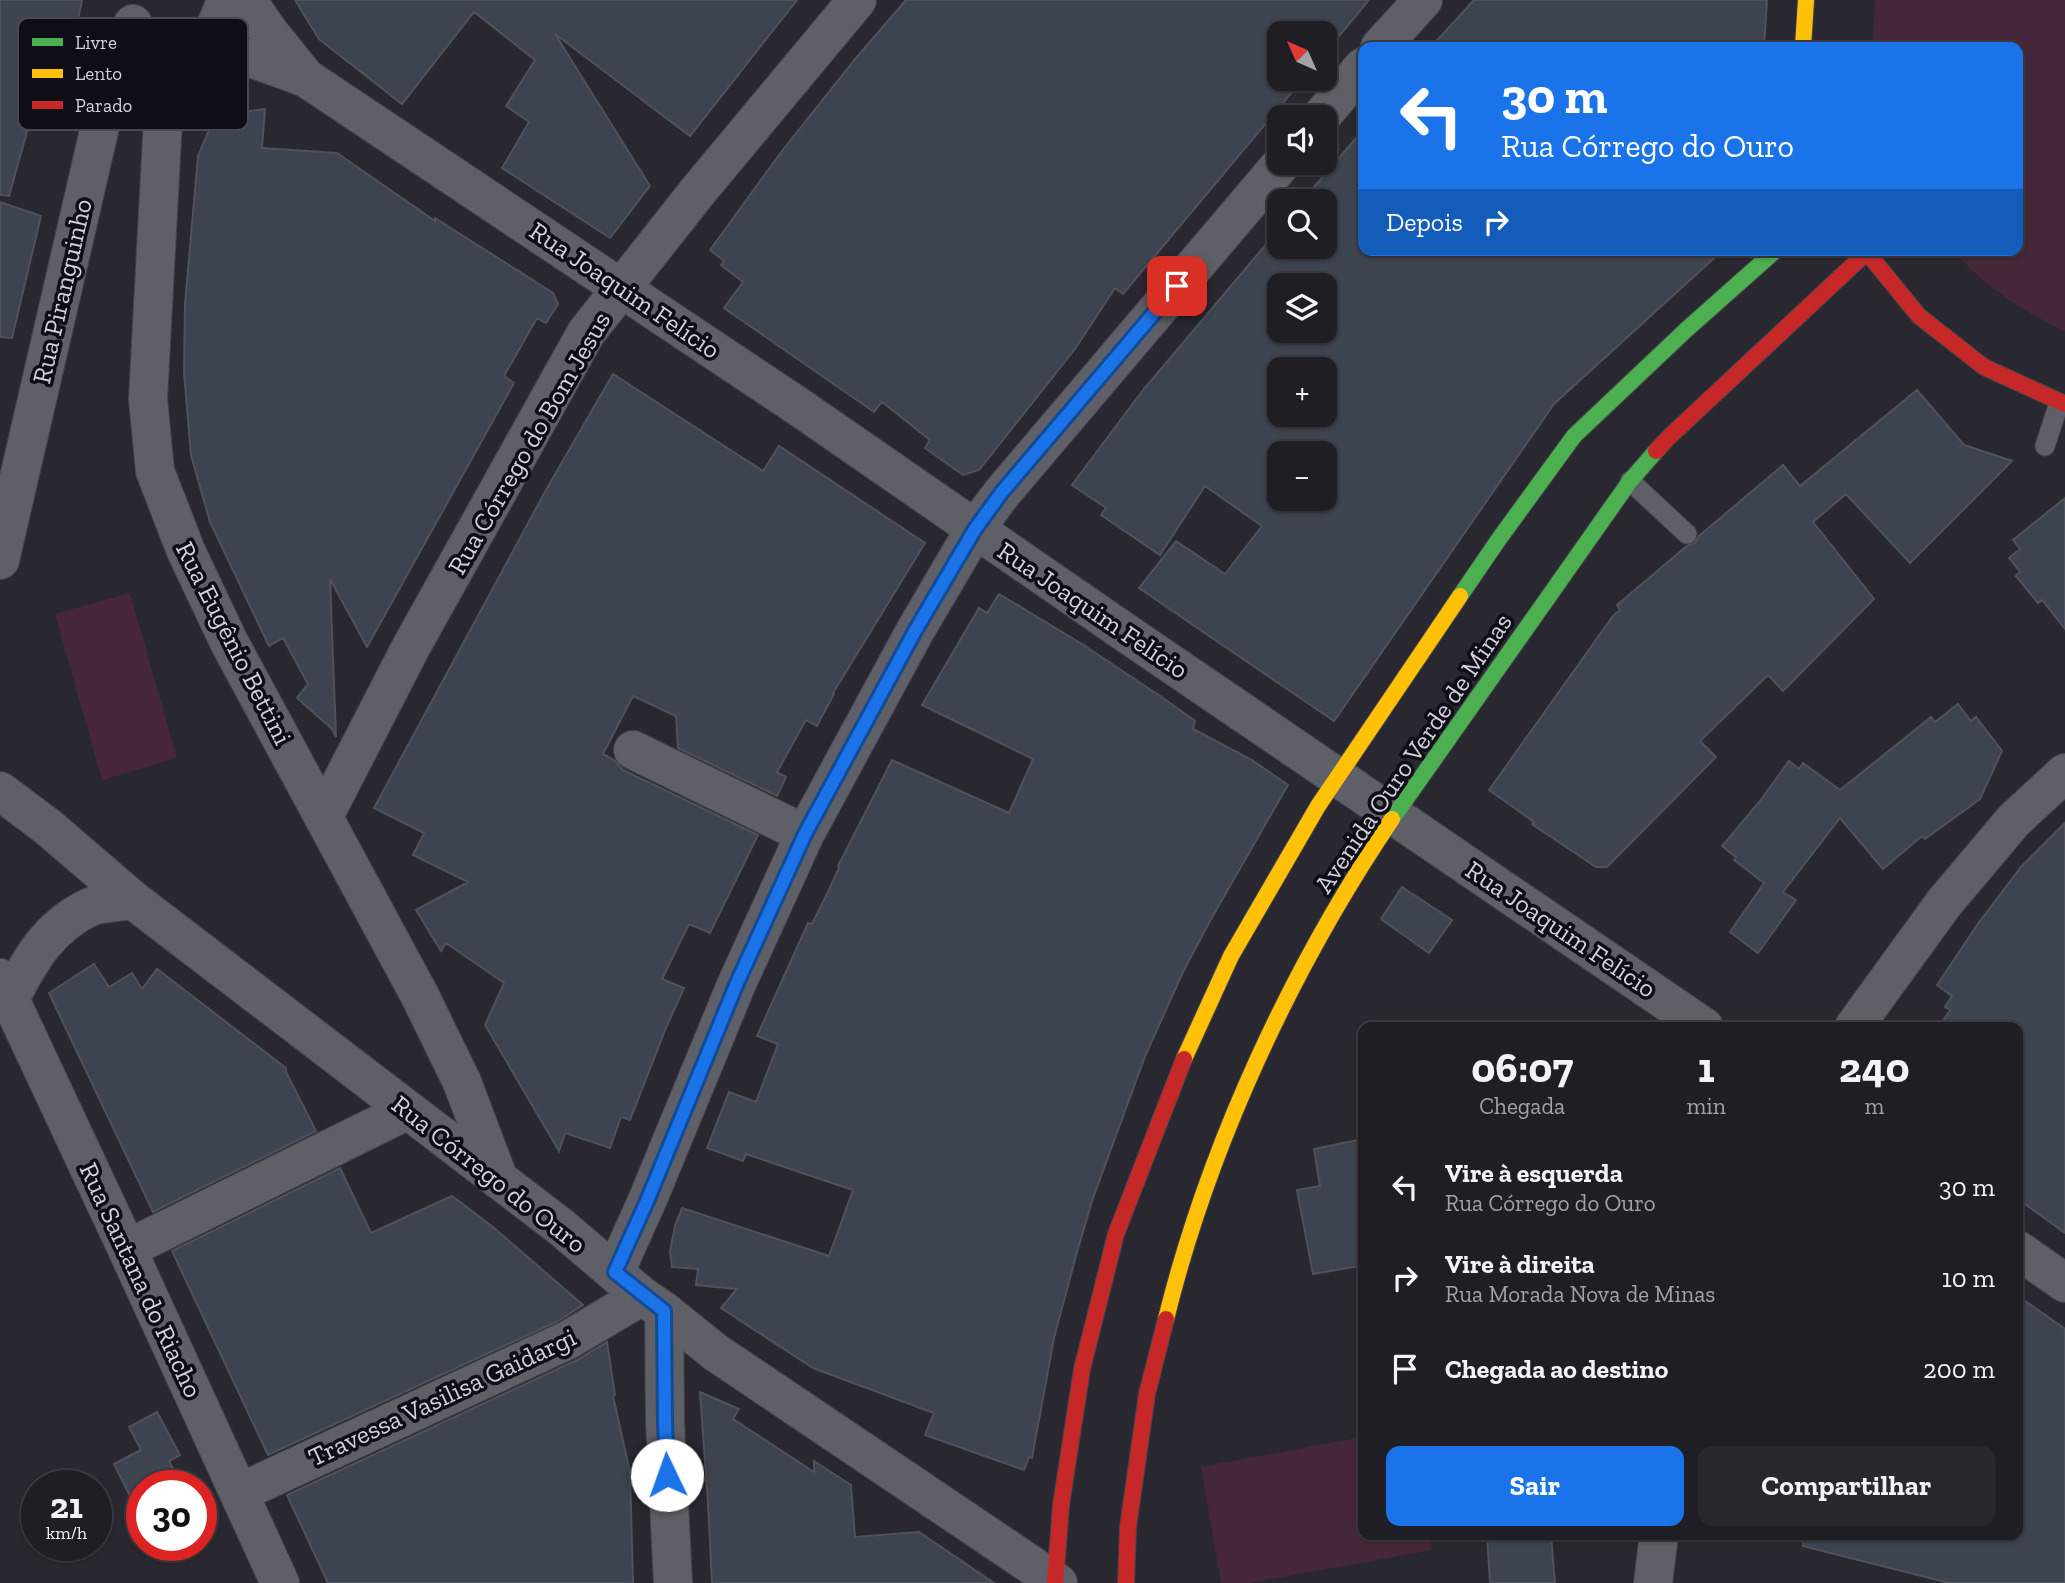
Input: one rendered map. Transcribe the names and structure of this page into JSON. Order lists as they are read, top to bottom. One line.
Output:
{"streets":{"street":["Rua Joaquim Felício","Rua Piranguinho","Rua Córrego do Bom Jesus","Rua Eugênio Bettini","Avenida Ouro Verde de Minas","Rua Córrego do Ouro","Rua Santana do Riacho","Travessa Vasilisa Gaidargi"]},"crossings":[["Rua Joaquim Felício","Rua Córrego do Bom Jesus"],["Rua Joaquim Felício","Avenida Ouro Verde de Minas"],["Rua Córrego do Bom Jesus","Rua Eugênio Bettini"],["Rua Eugênio Bettini","Rua Córrego do Ouro"],["Avenida Ouro Verde de Minas","Rua Córrego do Ouro"],["Rua Córrego do Ouro","Travessa Vasilisa Gaidargi"],["Rua Santana do Riacho","Travessa Vasilisa Gaidargi"]],"legend":["Livre","Lento","Parado"],"north":"top left","page":{"map_buttons":["+","−"],"turn":["30 m","Rua Córrego do Ouro"],"then":"Depois","eta":["06:07","Chegada","1","min","240","m"],"list":[{"name":"Vire à esquerda","note":"Rua Córrego do Ouro","value":"30 m"},{"name":"Vire à direita","note":"Rua Morada Nova de Minas","value":"10 m"},{"name":"Chegada ao destino","value":"200 m"}],"buttons":["Sair","Compartilhar"],"speed":"21 km/h","limit":"30"}}
